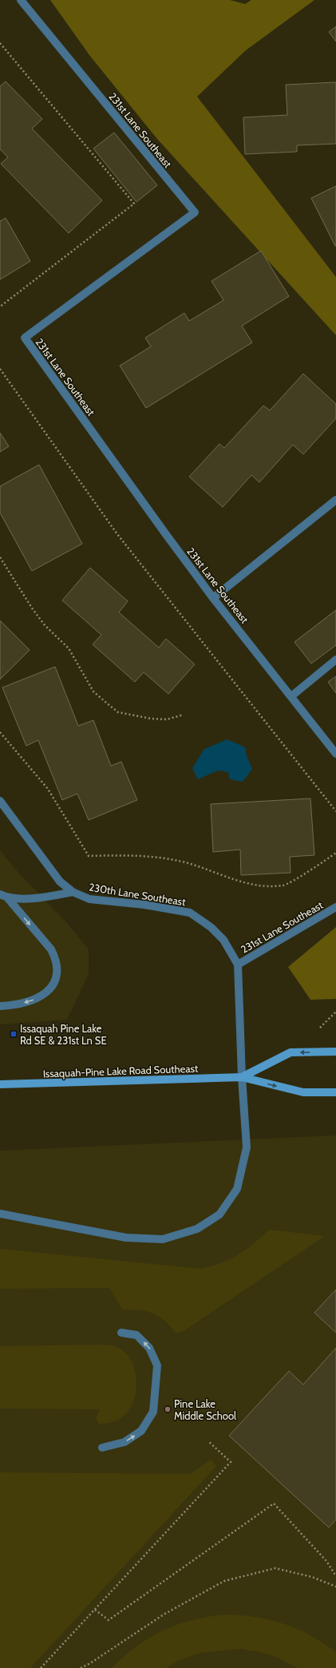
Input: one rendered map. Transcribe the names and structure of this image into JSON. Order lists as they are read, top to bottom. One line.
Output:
{"streets":{"main road":["Issaquah-Pine Lake Road Southeast"],"street":["231st Lane Southeast","230th Lane Southeast"]},"crossings":[["231st Lane Southeast","230th Lane Southeast"],["230th Lane Southeast","Issaquah-Pine Lake Road Southeast"]],"places":{"transit":["Issaquah Pine Lake Rd SE & 231st Ln SE"],"other":["Pine Lake Middle School"]}}
